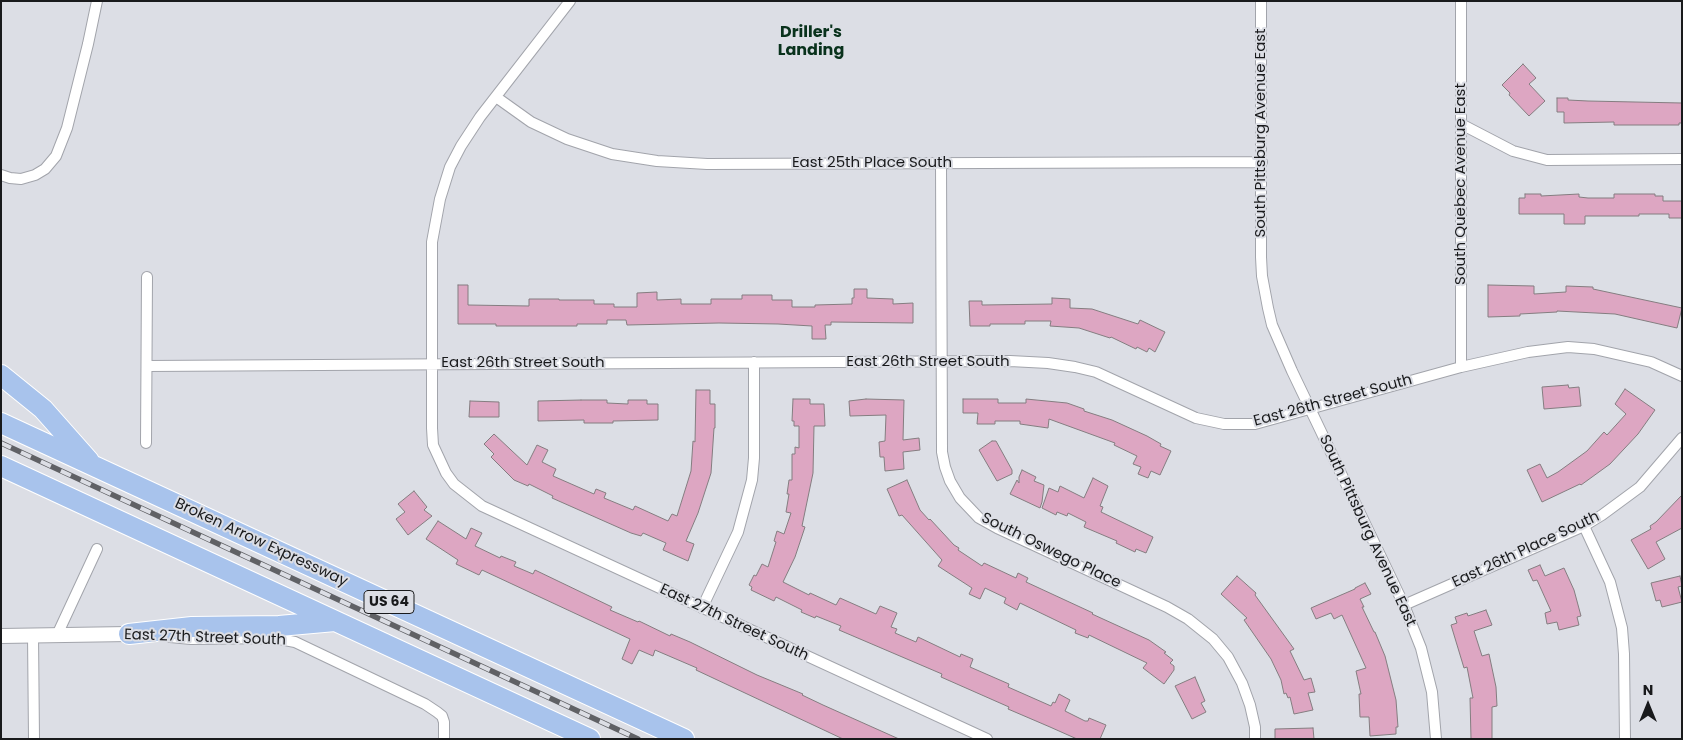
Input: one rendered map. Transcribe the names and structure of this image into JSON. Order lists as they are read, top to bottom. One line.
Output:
{"streets":{"highway":["Broken Arrow Expressway","US 64"],"street":["South Pittsburg Avenue East","East 25th Place South","South Quebec Avenue East","East 26th Street South","East 26th Place South","South Oswego Place","East 27th Street South"]},"crossings":[["South Pittsburg Avenue East","East 25th Place South"],["South Pittsburg Avenue East","East 26th Street South"],["South Pittsburg Avenue East","East 26th Place South"],["East 25th Place South","South Oswego Place"],["East 25th Place South","East 27th Street South"],["South Quebec Avenue East","East 26th Street South"],["East 26th Street South","South Oswego Place"],["East 26th Street South","East 27th Street South"]],"districts":["Driller's Landing"],"north":"top"}
